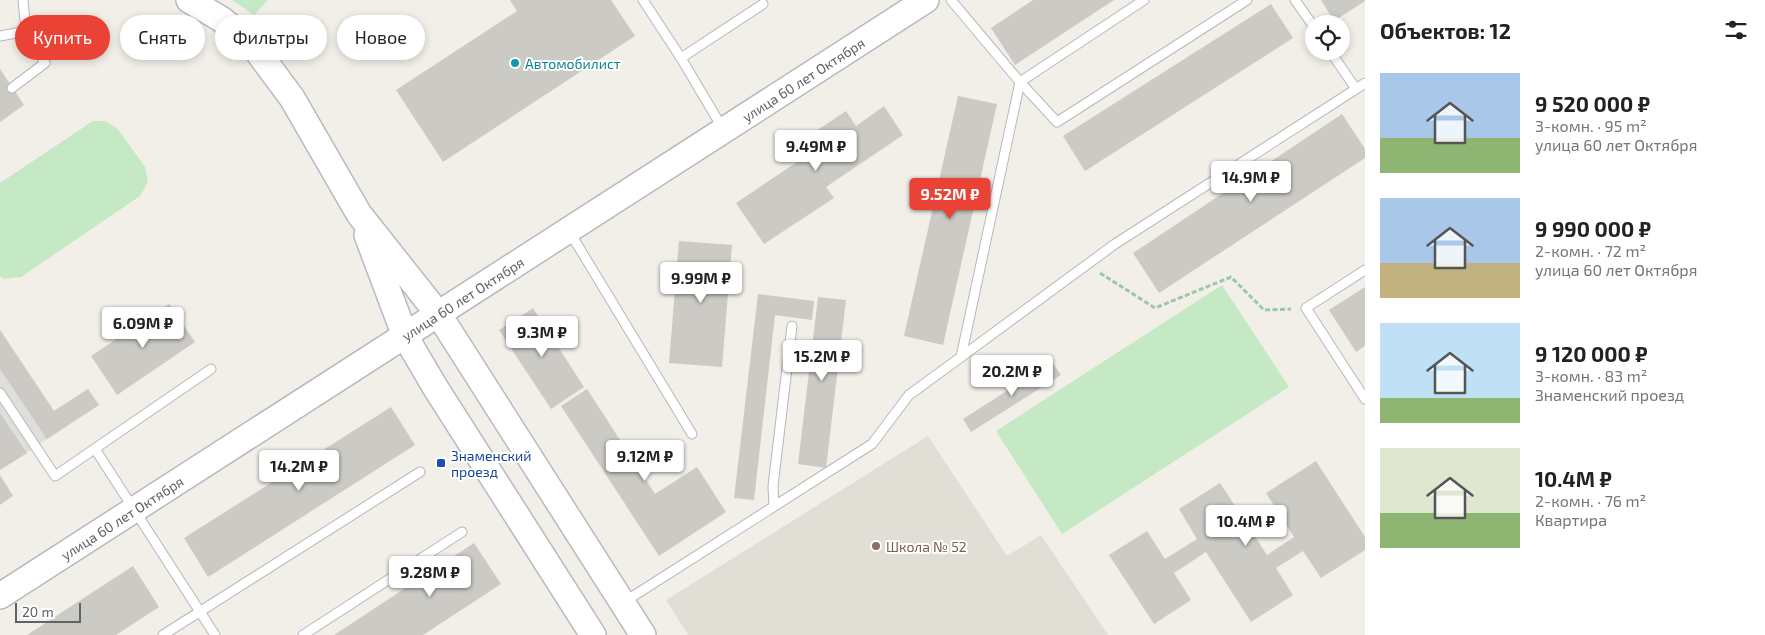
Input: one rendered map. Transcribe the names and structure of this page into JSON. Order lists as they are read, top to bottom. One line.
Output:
{"streets":{"main road":["улица 60 лет Октября"]},"places":{"other":["Автомобилист","Школа № 52"],"transit":["Знаменский проезд"]},"scale_bar":"20 m","page":{"heading":"Объектов: 12","chip":["Купить","Снять","Фильтры","Новое"],"list":[{"name":"9 520 000 ₽","note":"3-комн. · 95 m² · улица 60 лет Октября"},{"name":"9 990 000 ₽","note":"2-комн. · 72 m² · улица 60 лет Октября"},{"name":"9 120 000 ₽","note":"3-комн. · 83 m² · Знаменский проезд"},{"name":"10.4M ₽","note":"2-комн. · 76 m² · Квартира"}],"price":["9.49M ₽","14.9M ₽","9.52M ₽","9.99M ₽","6.09M ₽","9.3M ₽","15.2M ₽","20.2M ₽","9.12M ₽","14.2M ₽","10.4M ₽","9.28M ₽"],"scale":"20 m"}}
